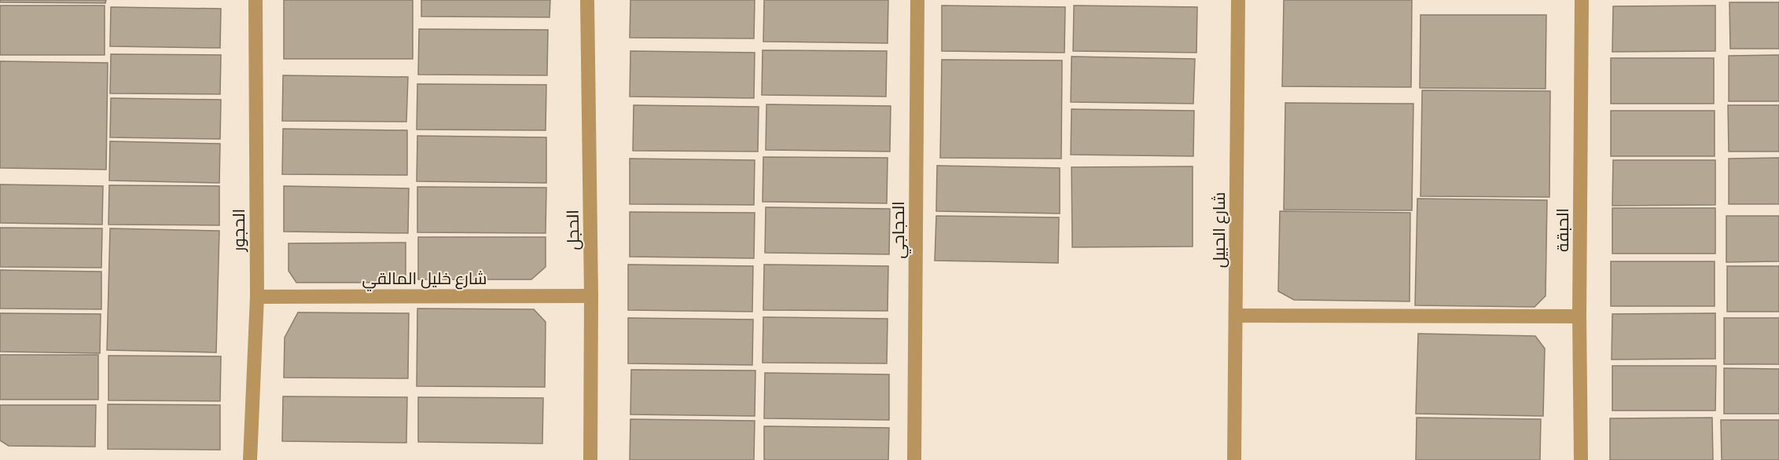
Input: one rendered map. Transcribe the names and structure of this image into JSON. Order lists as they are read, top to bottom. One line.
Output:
{"streets":{"street":["الحجور","الحجل","الحجاجي","شارع الحبيل","الحبقة","شارع خليل المالقي"]},"crossings":[["الحجور","شارع خليل المالقي"],["الحجل","شارع خليل المالقي"]]}
